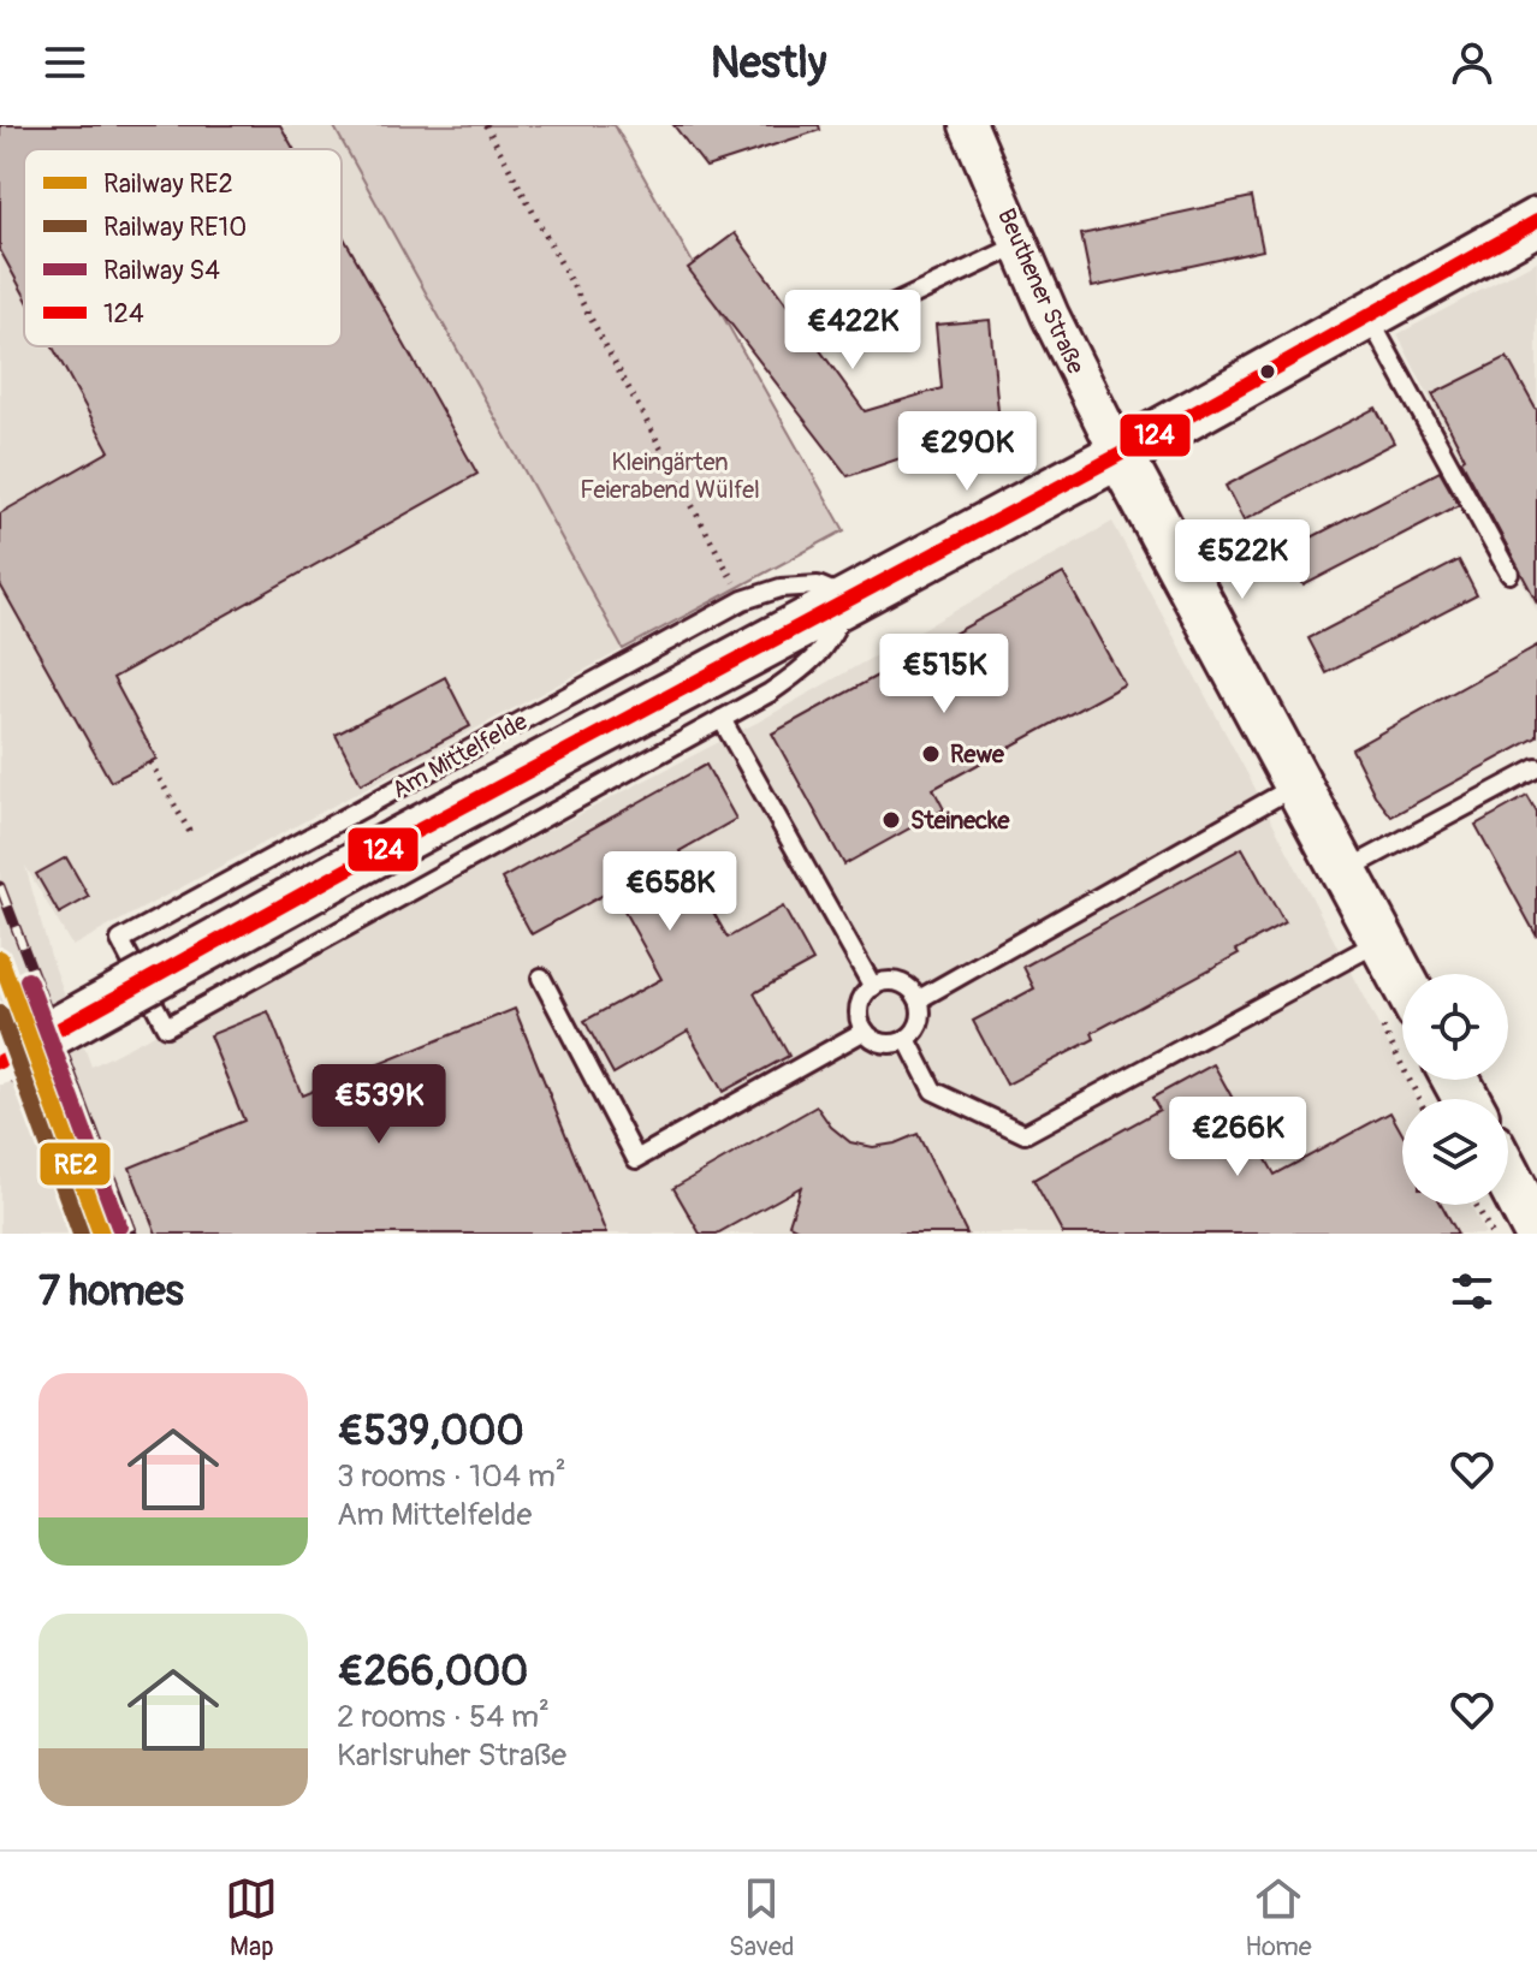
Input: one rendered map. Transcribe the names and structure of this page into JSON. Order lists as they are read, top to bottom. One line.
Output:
{"streets":{"street":["Beuthener Straße","Am Mittelfelde"]},"crossings":[["Beuthener Straße","Am Mittelfelde"]],"parks":["Kleingärten Feierabend Wülfel"],"places":["Rewe","Steinecke"],"lines":["transit line 124","rail line RE2","rail line S4","rail line RE10"],"legend":["Railway RE2","Railway RE10","Railway S4","124"],"page":{"header":"Nestly","price":["€422K","€290K","€522K","€515K","€658K","€539K","€266K"],"heading":"7 homes","list":[{"name":"€539,000","note":"3 rooms · 104 m² · Am Mittelfelde"},{"name":"€266,000","note":"2 rooms · 54 m² · Karlsruher Straße"}],"tabs":["Map","Saved","Home"]}}
